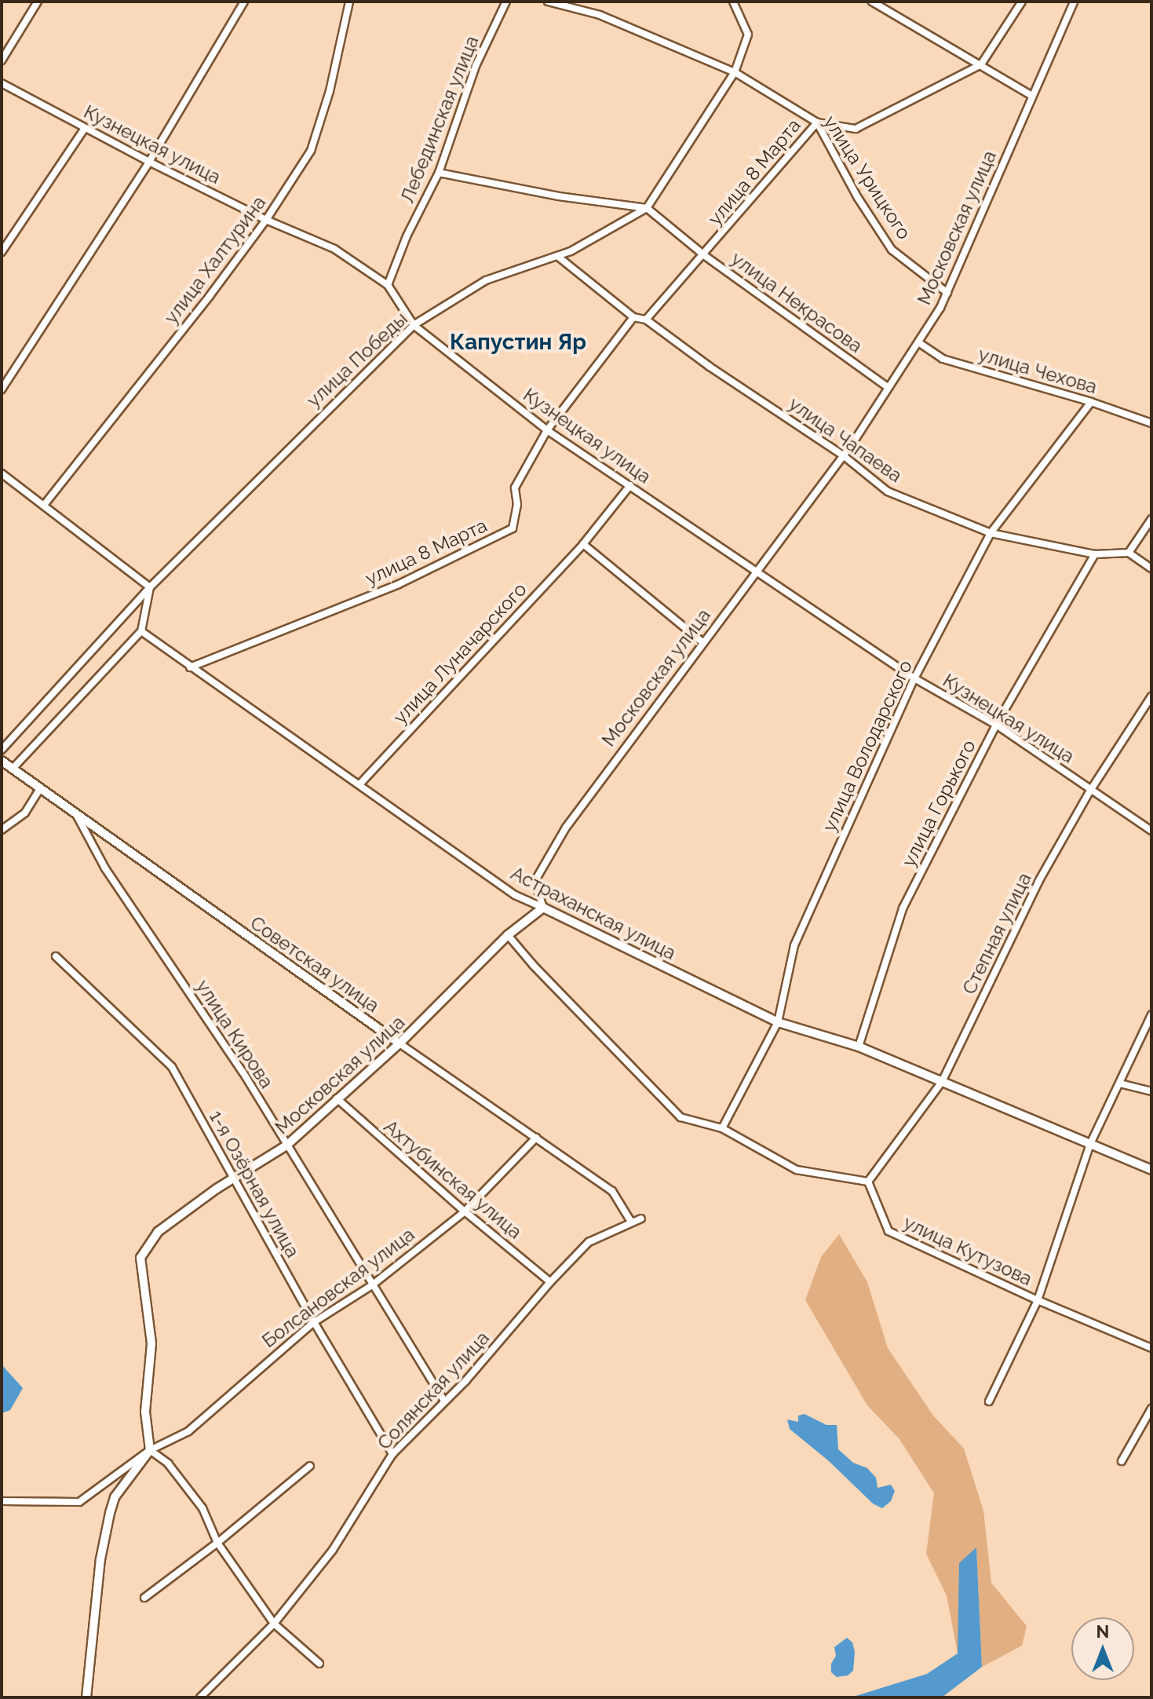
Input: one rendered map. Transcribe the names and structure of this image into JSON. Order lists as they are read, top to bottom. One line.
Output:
{"streets":{"street":["Лебединская улица","Кузнецкая улица","улица 8 Марта","улица Урицкого","Московская улица","улица Халтурина","улица Некрасова","улица Победы","улица Чехова","улица Чапаева","улица Луначарского","улица Володарского","улица Горького","Астраханская улица","Степная улица","Советская улица","улица Кирова","Ахтубинская улица","1-я Озёрная улица","улица Кутузова","Болсановская улица","Солянская улица"]},"crossings":[["Лебединская улица","Кузнецкая улица"],["Кузнецкая улица","улица 8 Марта"],["Кузнецкая улица","Московская улица"],["Кузнецкая улица","улица Халтурина"],["Кузнецкая улица","улица Победы"],["Кузнецкая улица","улица Луначарского"],["Кузнецкая улица","улица Володарского"],["Кузнецкая улица","улица Горького"],["Кузнецкая улица","Степная улица"],["улица 8 Марта","улица Урицкого"],["улица 8 Марта","улица Некрасова"],["улица 8 Марта","улица Чапаева"],["улица 8 Марта","Астраханская улица"],["улица Урицкого","Московская улица"],["улица Урицкого","улица Победы"],["Московская улица","улица Некрасова"],["Московская улица","улица Чехова"],["Московская улица","улица Чапаева"],["Московская улица","Астраханская улица"],["Московская улица","Советская улица"],["Московская улица","улица Кирова"],["Московская улица","Ахтубинская улица"],["Московская улица","1-я Озёрная улица"],["Московская улица","Болсановская улица"],["улица Некрасова","улица Победы"],["улица Победы","улица Чапаева"],["улица Чехова","улица Володарского"],["улица Чапаева","улица Володарского"],["улица Чапаева","улица Горького"],["улица Луначарского","Астраханская улица"],["улица Володарского","Астраханская улица"],["улица Горького","Астраханская улица"],["Астраханская улица","Степная улица"],["Степная улица","улица Кутузова"],["Советская улица","улица Кирова"],["Советская улица","Болсановская улица"],["Советская улица","Солянская улица"],["улица Кирова","Болсановская улица"],["улица Кирова","Солянская улица"],["Ахтубинская улица","Болсановская улица"],["Ахтубинская улица","Солянская улица"],["1-я Озёрная улица","Болсановская улица"],["1-я Озёрная улица","Солянская улица"]],"districts":["Капустин Яр"],"north":"top"}
